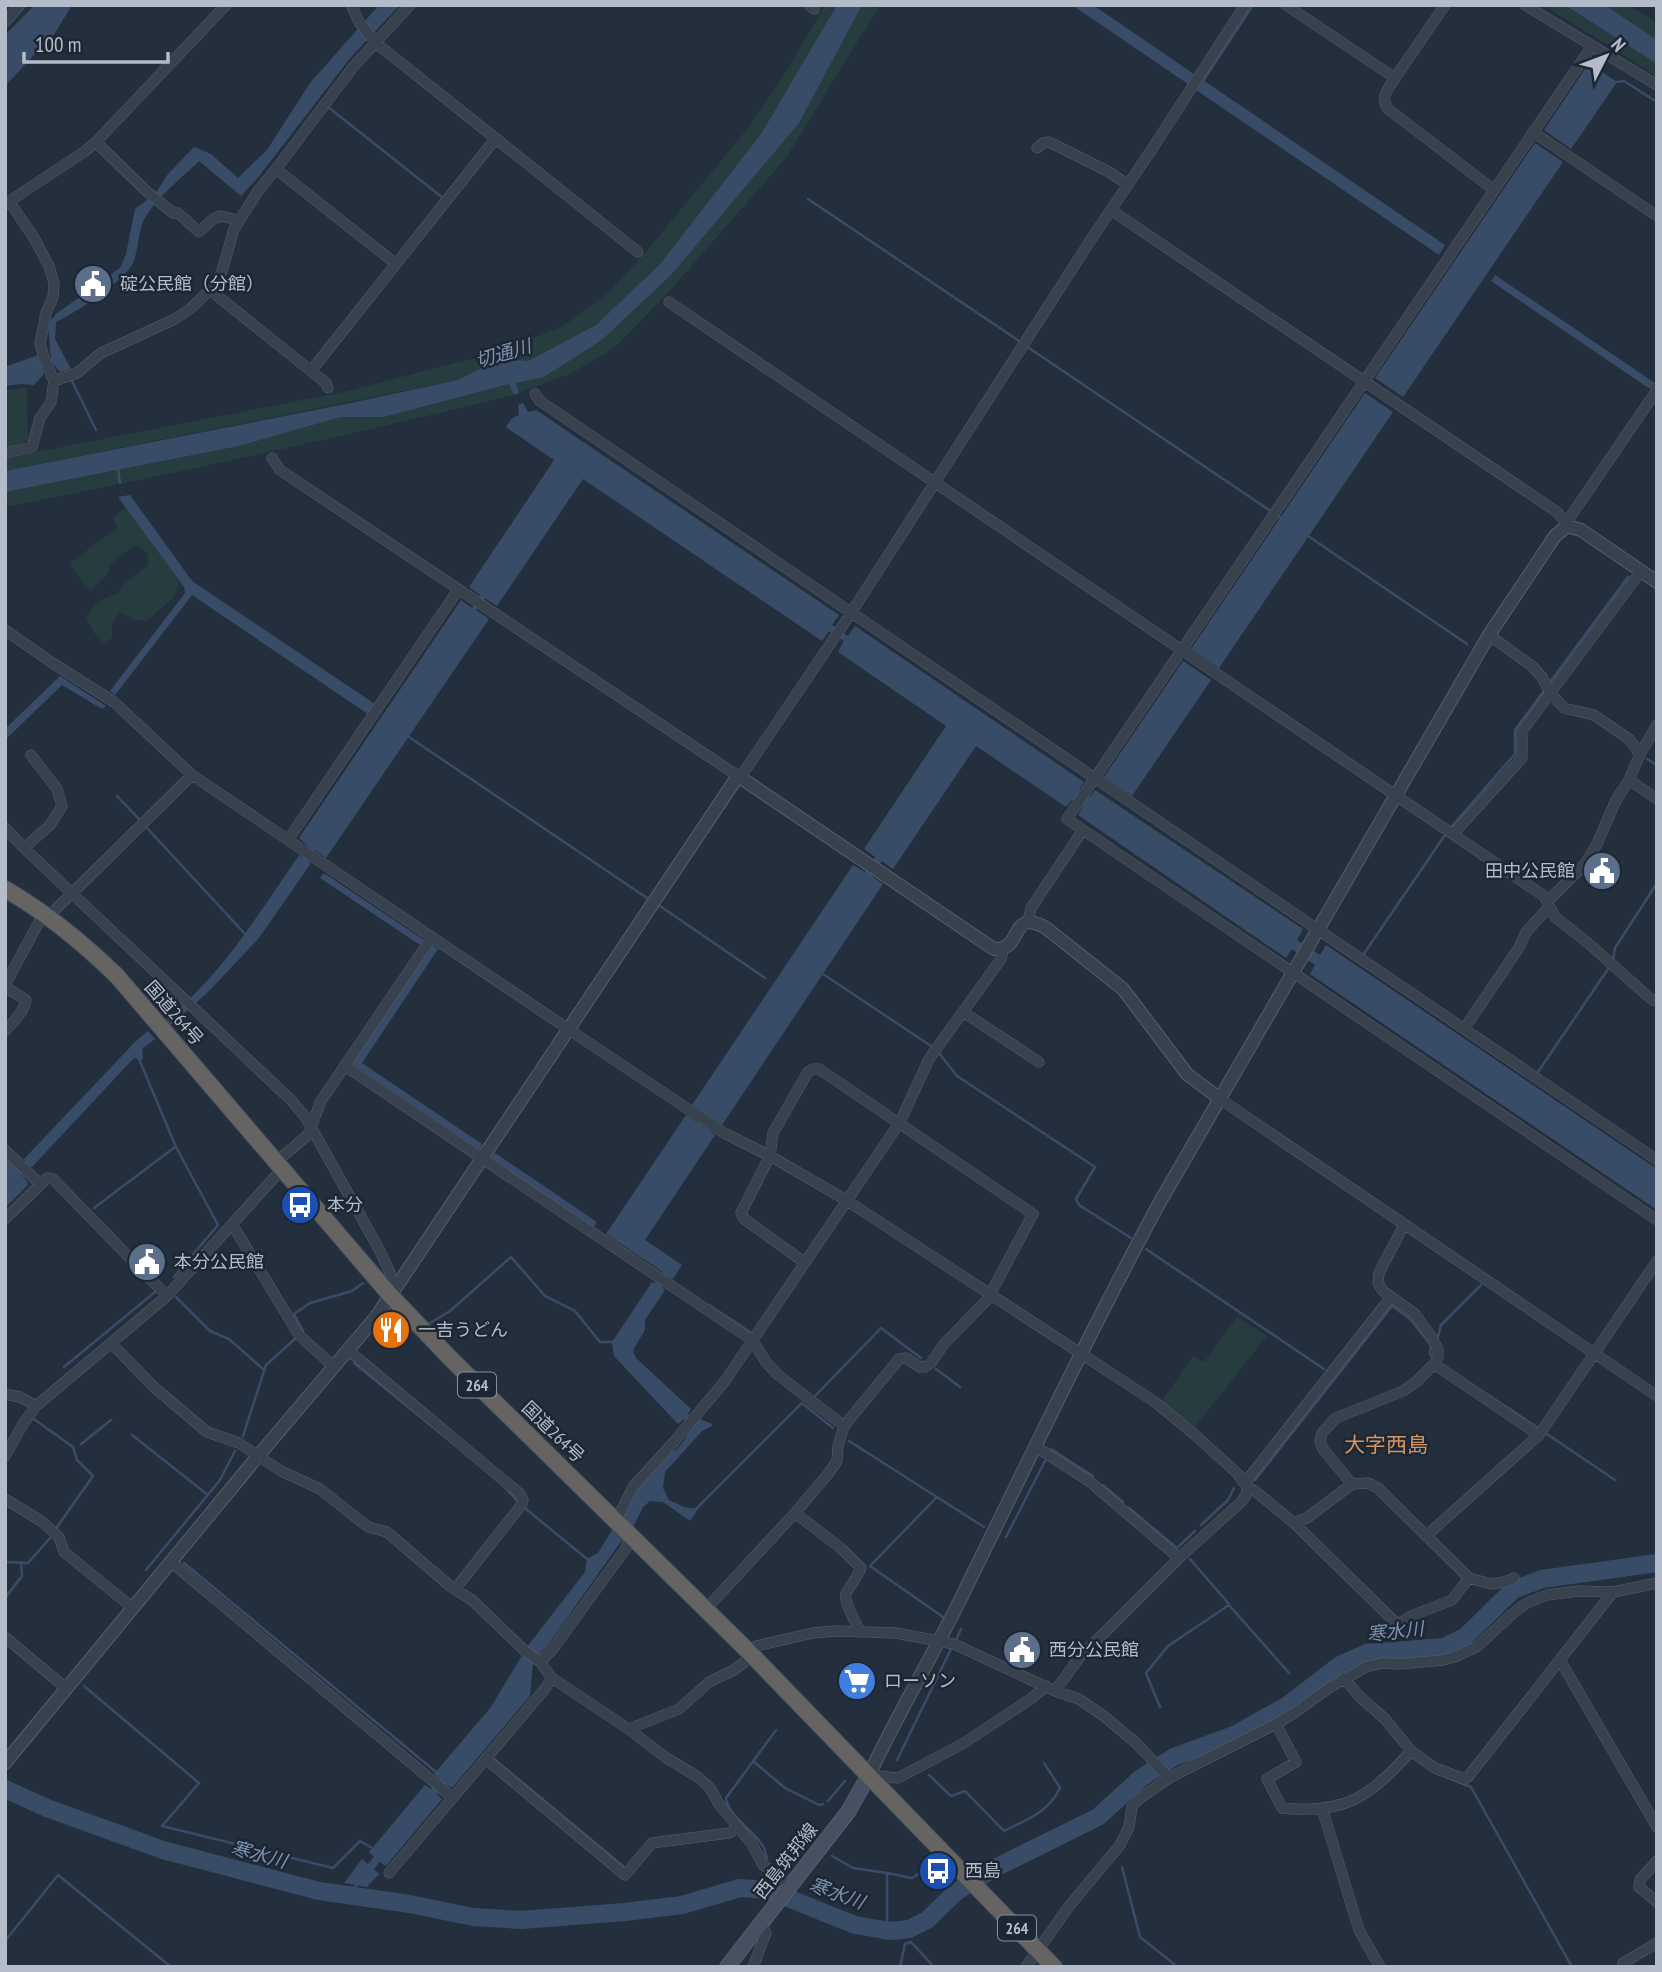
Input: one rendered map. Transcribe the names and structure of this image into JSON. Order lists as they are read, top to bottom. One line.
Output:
{"streets":{"highway":["国道264号","264"],"main road":["西島筑邦線"]},"crossings":[["国道264号","西島筑邦線"]],"districts":["大字西島"],"water":["切通川","寒水川"],"places":{"public building":["碇公民館（分館）","田中公民館","本分公民館","西分公民館"],"bus stop":["本分","西島"],"restaurant":["一吉うどん"],"supermarket":["ローソン"]},"scale_bar":"100 m","north":"top right"}
